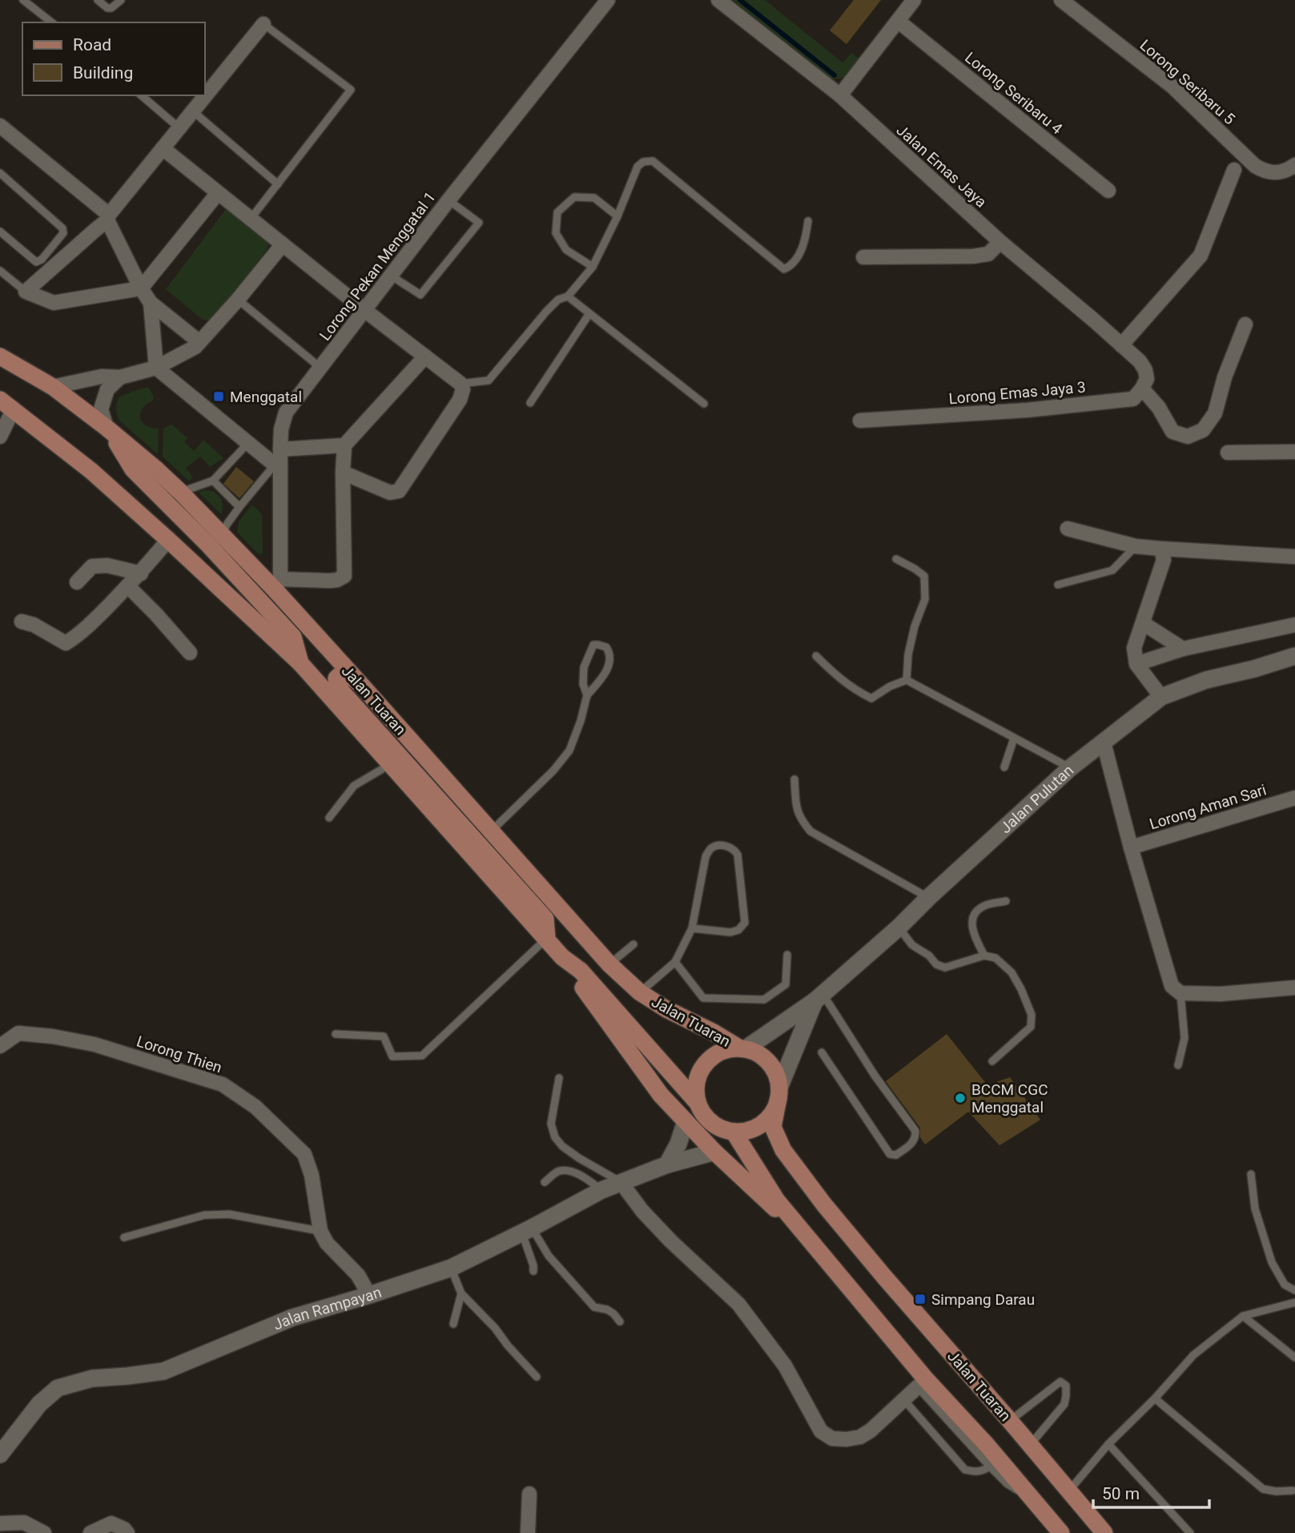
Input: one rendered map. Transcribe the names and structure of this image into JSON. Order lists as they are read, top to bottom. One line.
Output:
{"streets":{"main road":["Jalan Tuaran"],"street":["Lorong Seribaru 5","Lorong Seribaru 4","Jalan Emas Jaya","Lorong Pekan Menggatal 1","Lorong Emas Jaya 3","Jalan Pulutan","Lorong Aman Sari","Lorong Thien","Jalan Rampayan"]},"crossings":[["Jalan Emas Jaya","Lorong Emas Jaya 3"],["Lorong Pekan Menggatal 1","Jalan Tuaran"],["Jalan Tuaran","Jalan Pulutan"],["Lorong Thien","Jalan Rampayan"]],"places":{"transit":["Menggatal","Simpang Darau"],"other":["BCCM CGC Menggatal"]},"legend":["Road","Building"],"scale_bar":"50 m"}
